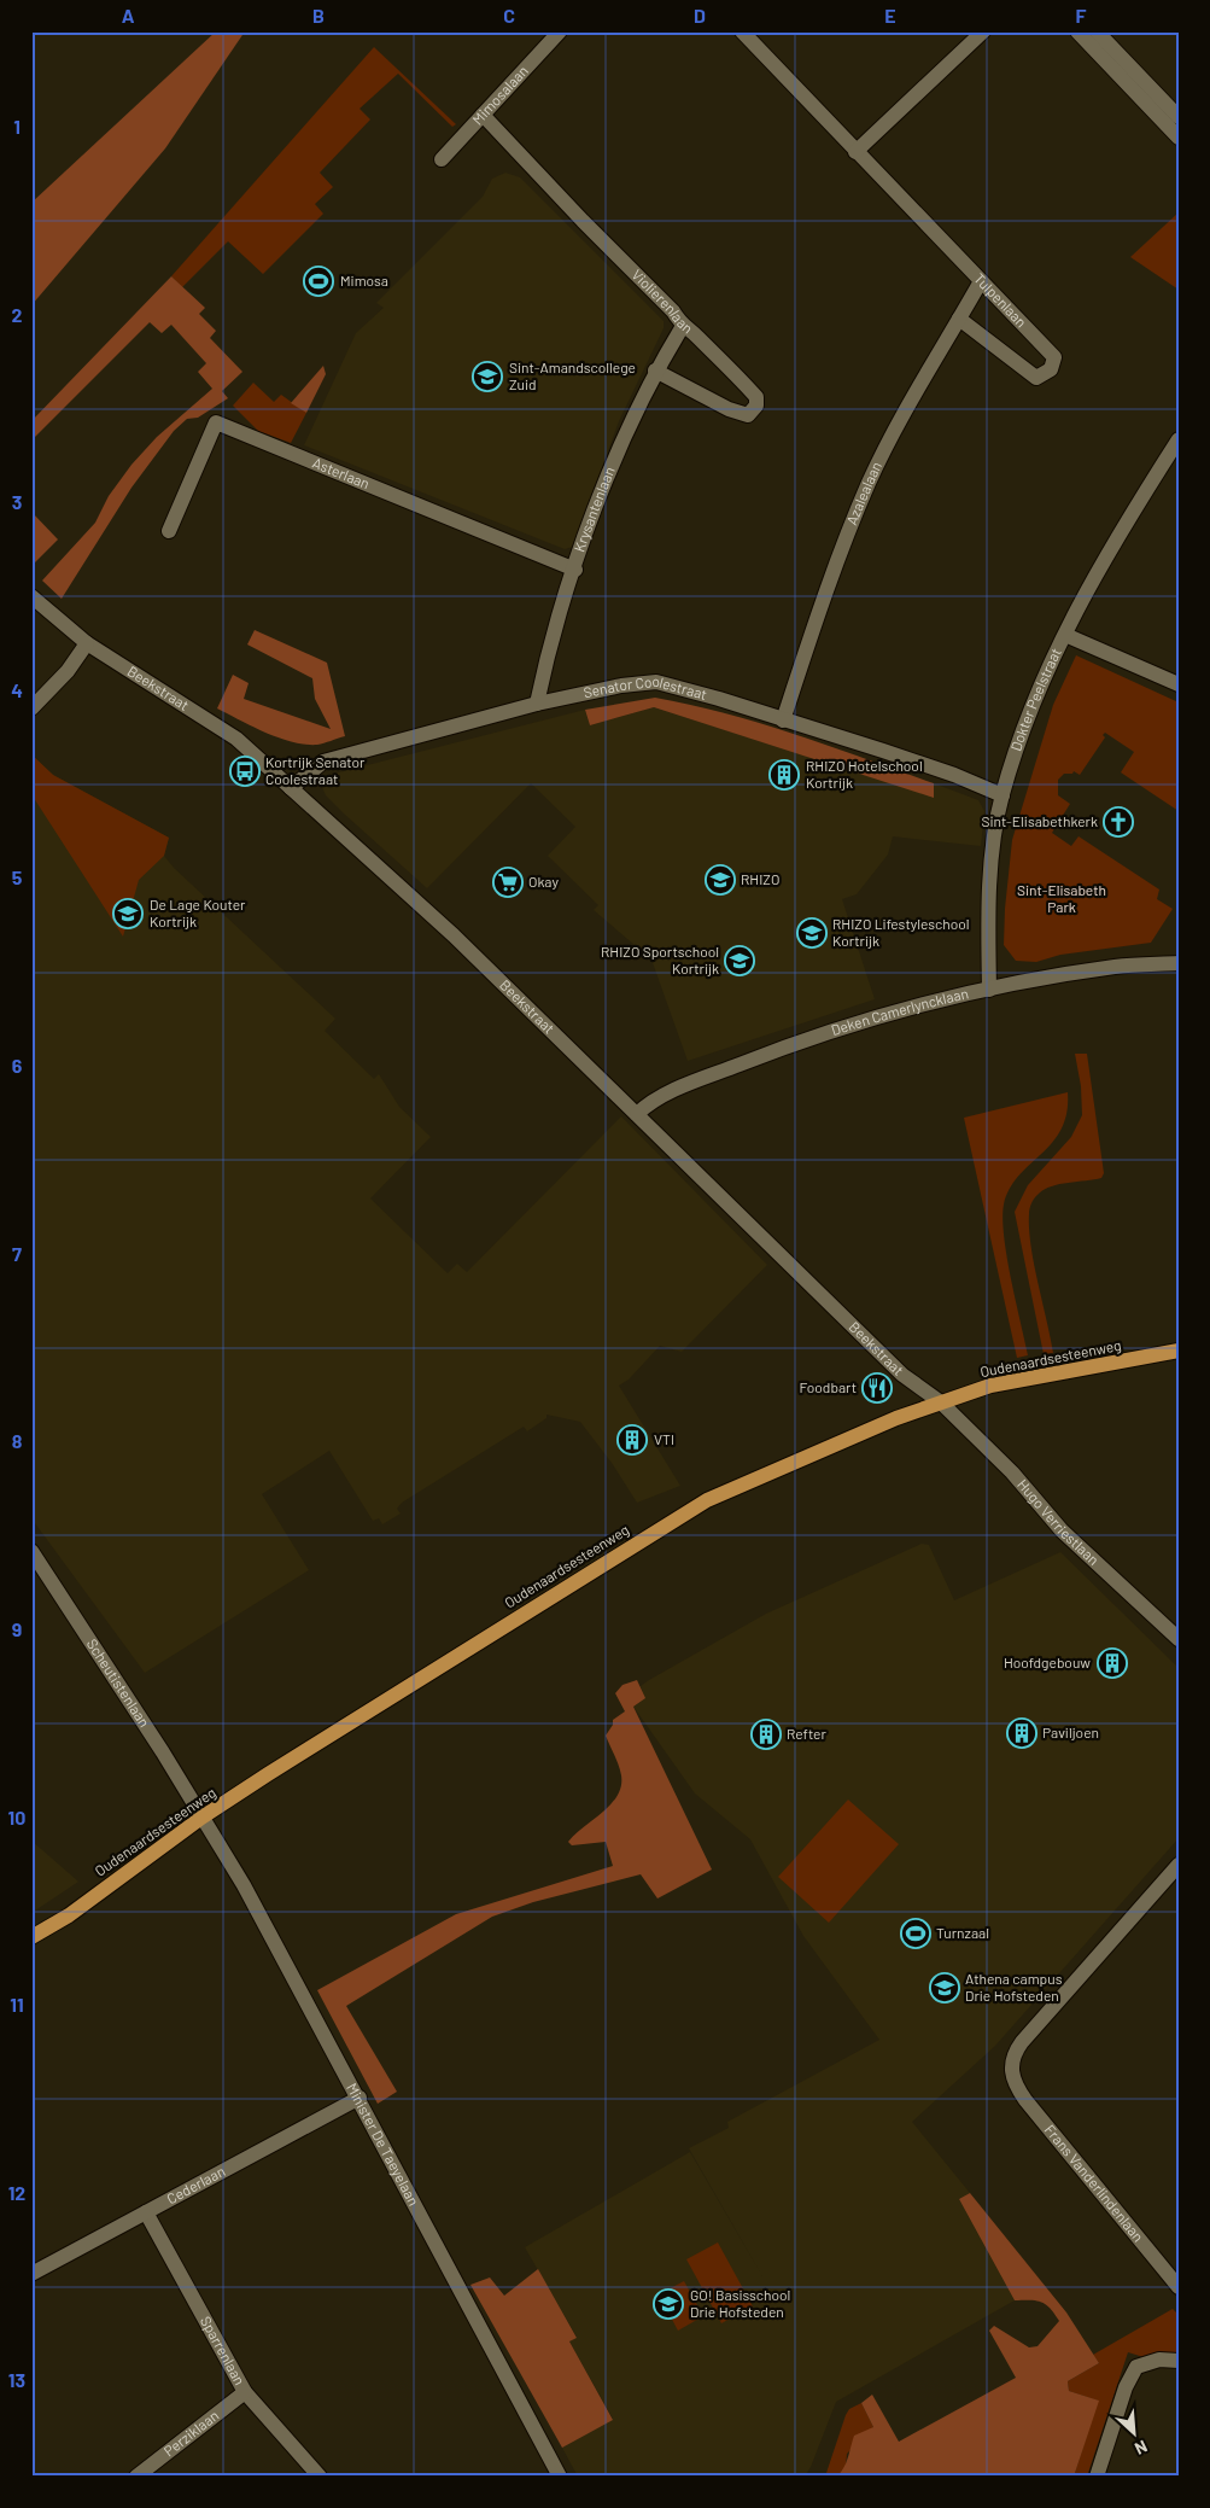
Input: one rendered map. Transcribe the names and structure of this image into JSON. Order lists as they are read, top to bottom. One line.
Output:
{"streets":{"main road":["Oudenaardsesteenweg"],"street":["Mimosalaan","Violierenlaan","Tulpenlaan","Asterlaan","Azalealaan","Krysantenlaan","Beekstraat","Senator Coolestraat","Dokter Peelstraat","Deken Camerlyncklaan","Hugo Verriestlaan","Scheutistenlaan","Minister De Taeyelaan","Frans Vanderlindenlaan","Cederlaan","Sparrenlaan","Perziklaan"]},"crossings":[["Mimosalaan","Violierenlaan"],["Violierenlaan","Krysantenlaan"],["Tulpenlaan","Azalealaan"],["Asterlaan","Krysantenlaan"],["Azalealaan","Senator Coolestraat"],["Krysantenlaan","Senator Coolestraat"],["Beekstraat","Senator Coolestraat"],["Beekstraat","Deken Camerlyncklaan"],["Beekstraat","Oudenaardsesteenweg"],["Beekstraat","Hugo Verriestlaan"],["Senator Coolestraat","Dokter Peelstraat"],["Dokter Peelstraat","Deken Camerlyncklaan"],["Oudenaardsesteenweg","Hugo Verriestlaan"],["Oudenaardsesteenweg","Scheutistenlaan"],["Oudenaardsesteenweg","Minister De Taeyelaan"],["Scheutistenlaan","Minister De Taeyelaan"],["Minister De Taeyelaan","Cederlaan"],["Cederlaan","Sparrenlaan"],["Sparrenlaan","Perziklaan"]],"parks":["Sint-Elisabeth Park"],"places":{"sports":["Mimosa","Turnzaal"],"school or university":["Sint-Amandscollege Zuid","RHIZO","De Lage Kouter Kortrijk","RHIZO Lifestyleschool Kortrijk","RHIZO Sportschool Kortrijk","Athena campus Drie Hofsteden","GO! Basisschool Drie Hofsteden"],"bus stop":["Kortrijk Senator Coolestraat"],"building":["RHIZO Hotelschool Kortrijk","VTI","Hoofdgebouw","Paviljoen","Refter"],"church":["Sint-Elisabethkerk"],"supermarket":["Okay"],"restaurant":["Foodbart"]},"north":"bottom right","grid":{"columns":["A","B","C","D","E","F"],"rows":["1","2","3","4","5","6","7","8","9","10","11","12","13"]}}
